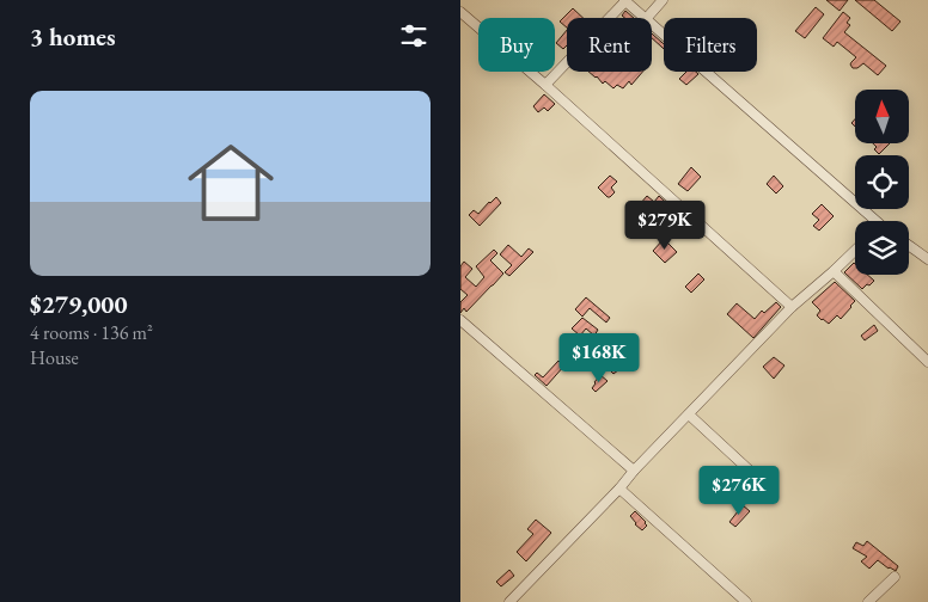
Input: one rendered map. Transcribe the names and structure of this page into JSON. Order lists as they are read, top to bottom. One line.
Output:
{"north":"top","page":{"heading":"3 homes","chip":["Buy","Rent","Filters"],"list":[{"name":"$279,000","note":"4 rooms · 136 m² · House"}],"price":["$279K","$168K","$276K"]}}
